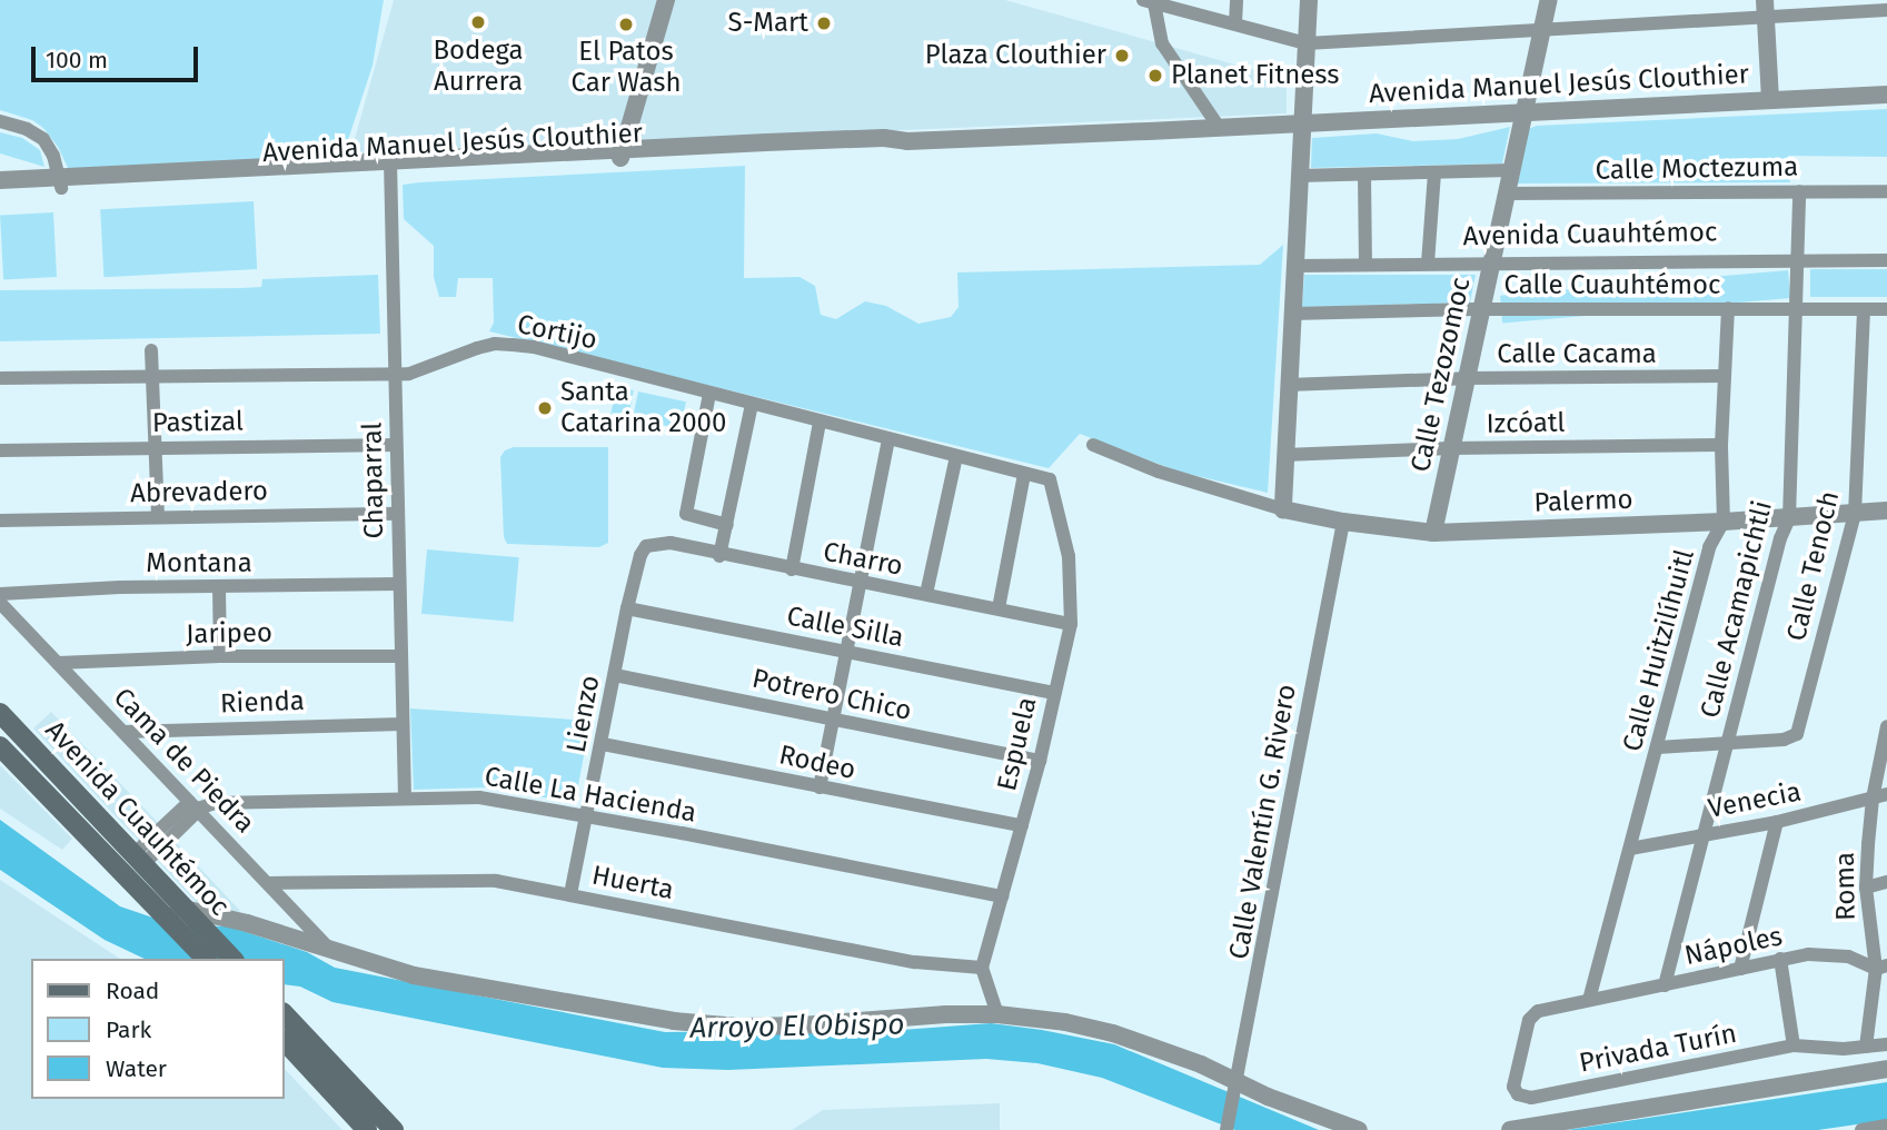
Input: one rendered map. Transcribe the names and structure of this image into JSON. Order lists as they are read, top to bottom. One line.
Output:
{"streets":{"main road":["Avenida Cuauhtémoc"],"street":["Avenida Manuel Jesús Clouthier","Calle Moctezuma","Calle Cuauhtémoc","Cortijo","Calle Cacama","Calle Tezozomoc","Pastizal","Izcóatl","Chaparral","Abrevadero","Palermo","Charro","Montana","Calle Tenoch","Calle Acamapichtli","Calle Silla","Jaripeo","Calle Huitzilíhuitl","Potrero Chico","Rienda","Lienzo","Espuela","Cama de Piedra","Rodeo","Calle La Hacienda","Venecia","Calle Valentín G. Rivero","Huerta","Roma","Nápoles","Privada Turín"]},"crossings":[["Avenida Manuel Jesús Clouthier","Calle Tezozomoc"],["Avenida Manuel Jesús Clouthier","Chaparral"],["Calle Moctezuma","Calle Tezozomoc"],["Calle Moctezuma","Calle Acamapichtli"],["Avenida Cuauhtémoc","Calle Tezozomoc"],["Avenida Cuauhtémoc","Calle Acamapichtli"],["Avenida Cuauhtémoc","Calle La Hacienda"],["Calle Cuauhtémoc","Calle Tezozomoc"],["Calle Cuauhtémoc","Calle Tenoch"],["Calle Cuauhtémoc","Calle Acamapichtli"],["Calle Cuauhtémoc","Calle Huitzilíhuitl"],["Cortijo","Chaparral"],["Cortijo","Espuela"],["Calle Cacama","Calle Tezozomoc"],["Calle Cacama","Calle Huitzilíhuitl"],["Calle Tezozomoc","Izcóatl"],["Calle Tezozomoc","Palermo"],["Pastizal","Chaparral"],["Izcóatl","Calle Huitzilíhuitl"],["Chaparral","Abrevadero"],["Chaparral","Montana"],["Chaparral","Jaripeo"],["Chaparral","Rienda"],["Chaparral","Calle La Hacienda"],["Palermo","Calle Tenoch"],["Palermo","Calle Acamapichtli"],["Palermo","Calle Huitzilíhuitl"],["Palermo","Calle Valentín G. Rivero"],["Charro","Lienzo"],["Charro","Espuela"],["Calle Tenoch","Calle Acamapichtli"],["Calle Acamapichtli","Venecia"],["Calle Acamapichtli","Nápoles"],["Calle Silla","Lienzo"],["Calle Silla","Espuela"],["Jaripeo","Cama de Piedra"],["Calle Huitzilíhuitl","Venecia"],["Calle Huitzilíhuitl","Nápoles"],["Potrero Chico","Lienzo"],["Potrero Chico","Espuela"],["Rienda","Cama de Piedra"],["Lienzo","Rodeo"],["Lienzo","Calle La Hacienda"],["Lienzo","Huerta"],["Espuela","Rodeo"],["Espuela","Calle La Hacienda"],["Espuela","Huerta"],["Cama de Piedra","Calle La Hacienda"],["Cama de Piedra","Huerta"],["Venecia","Roma"],["Roma","Nápoles"],["Roma","Privada Turín"],["Nápoles","Privada Turín"]],"water":["Arroyo El Obispo"],"places":["Bodega Aurrera","S-Mart","El Patos Car Wash","Plaza Clouthier","Planet Fitness","Santa Catarina 2000"],"legend":["Road","Park","Water"],"scale_bar":"100 m"}
